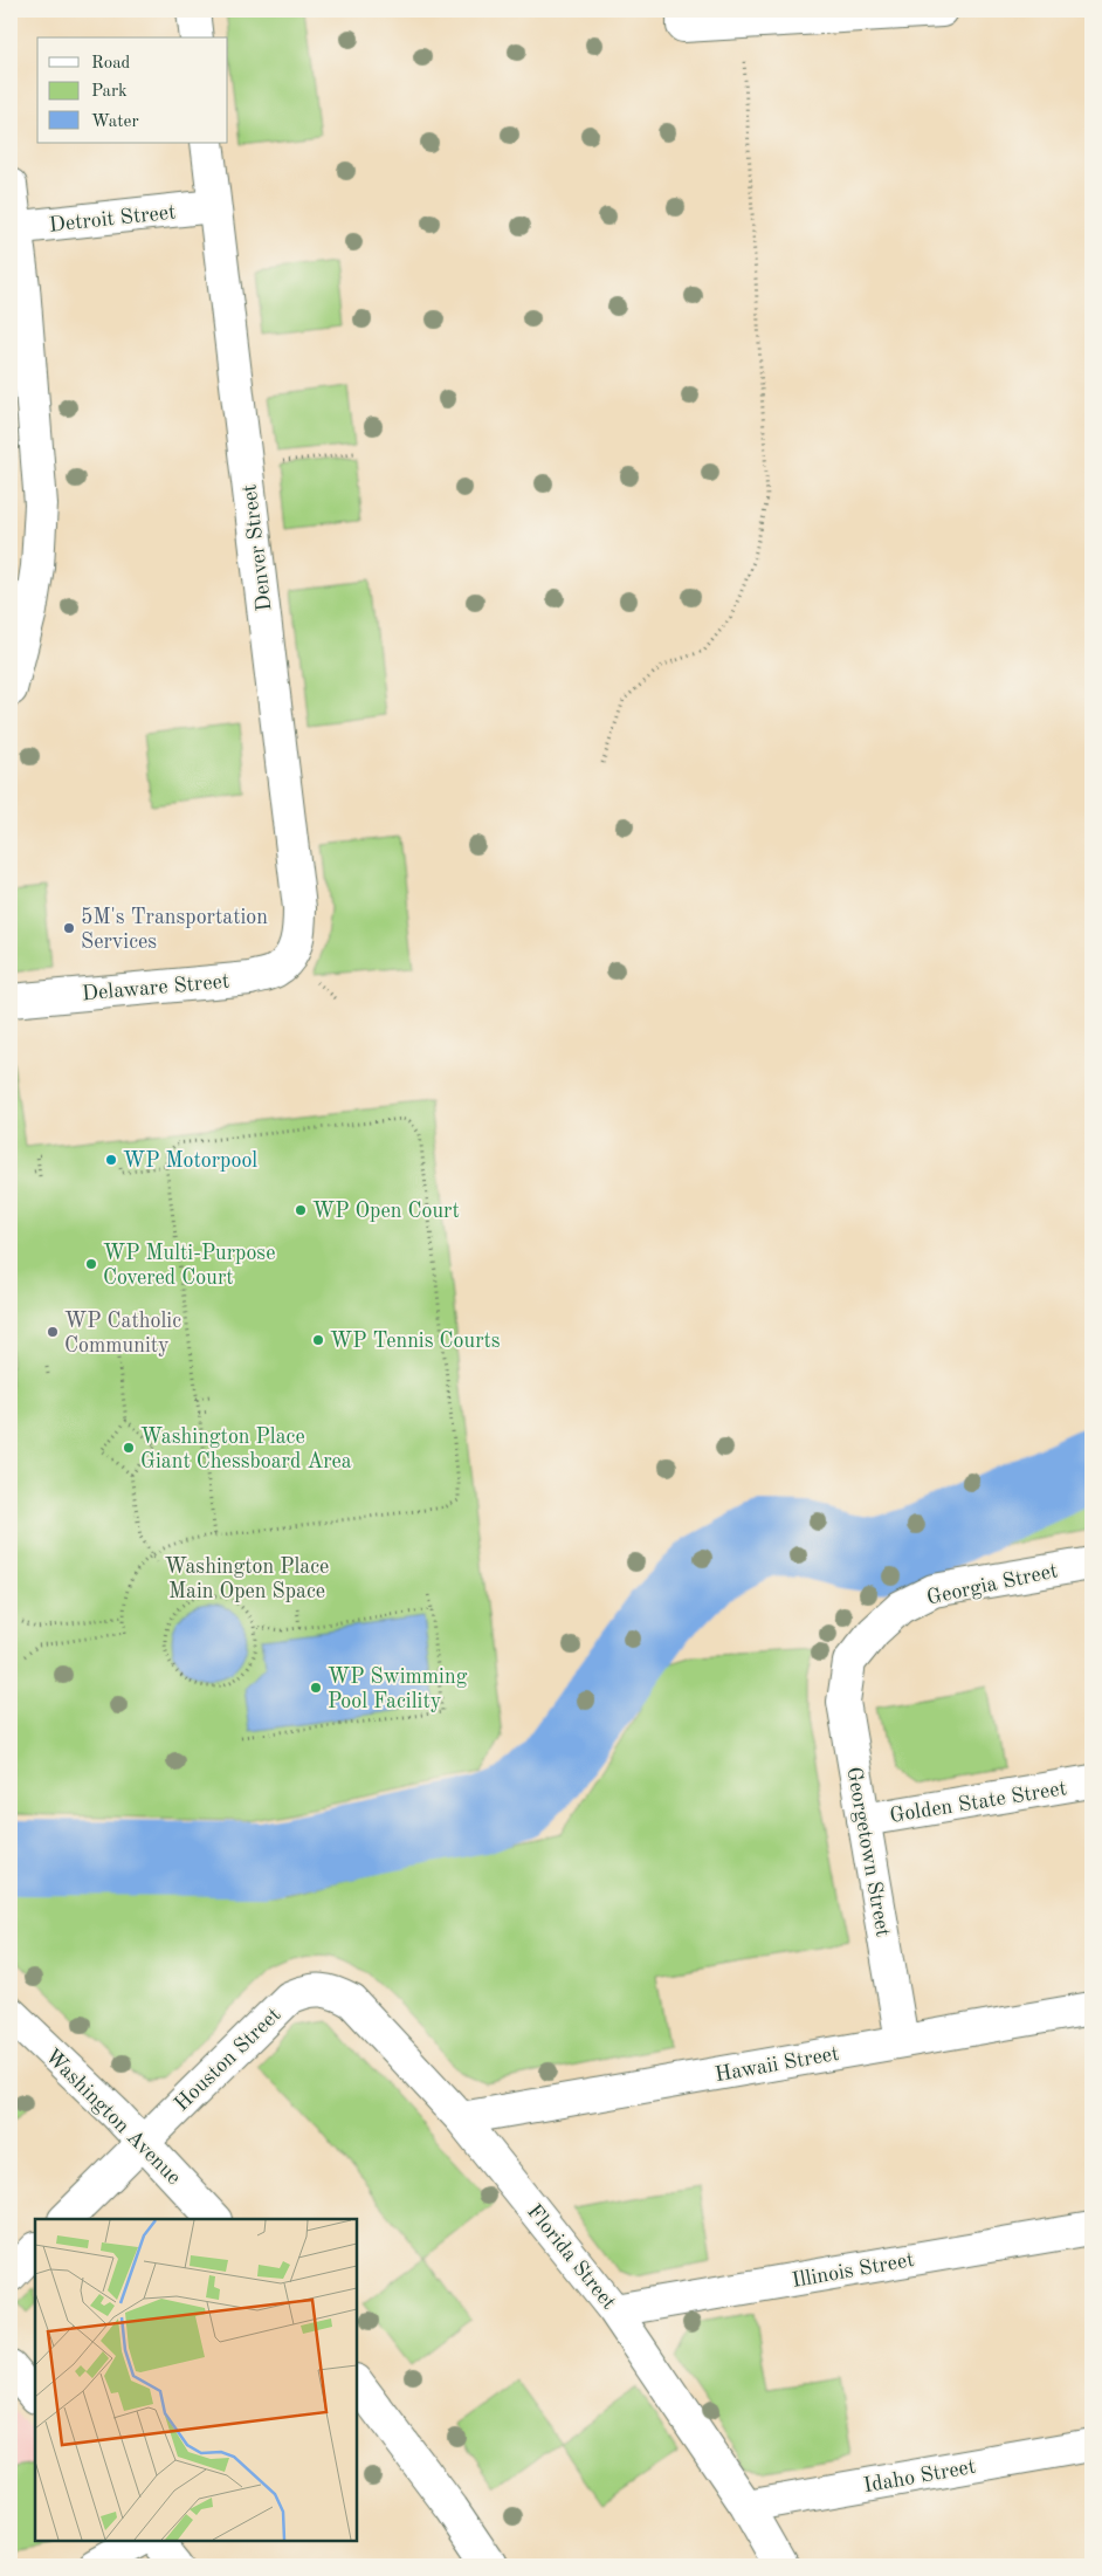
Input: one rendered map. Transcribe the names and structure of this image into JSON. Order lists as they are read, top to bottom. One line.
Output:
{"streets":{"street":["Detroit Street","Denver Street","Delaware Street","Georgia Street","Golden State Street","Georgetown Street","Houston Street","Hawaii Street","Washington Avenue","Florida Street","Illinois Street","Idaho Street"]},"crossings":[["Detroit Street","Denver Street"],["Denver Street","Delaware Street"],["Georgia Street","Georgetown Street"],["Golden State Street","Georgetown Street"],["Georgetown Street","Hawaii Street"],["Houston Street","Washington Avenue"],["Houston Street","Florida Street"],["Hawaii Street","Florida Street"],["Florida Street","Illinois Street"],["Florida Street","Idaho Street"]],"parks":["Washington Place Main Open Space"],"places":["5M's Transportation Services","WP Motorpool","WP Open Court","WP Multi-Purpose Covered Court","WP Catholic Community","WP Tennis Courts","Washington Place Giant Chessboard Area","WP Swimming Pool Facility"],"legend":["Road","Park","Water"]}
